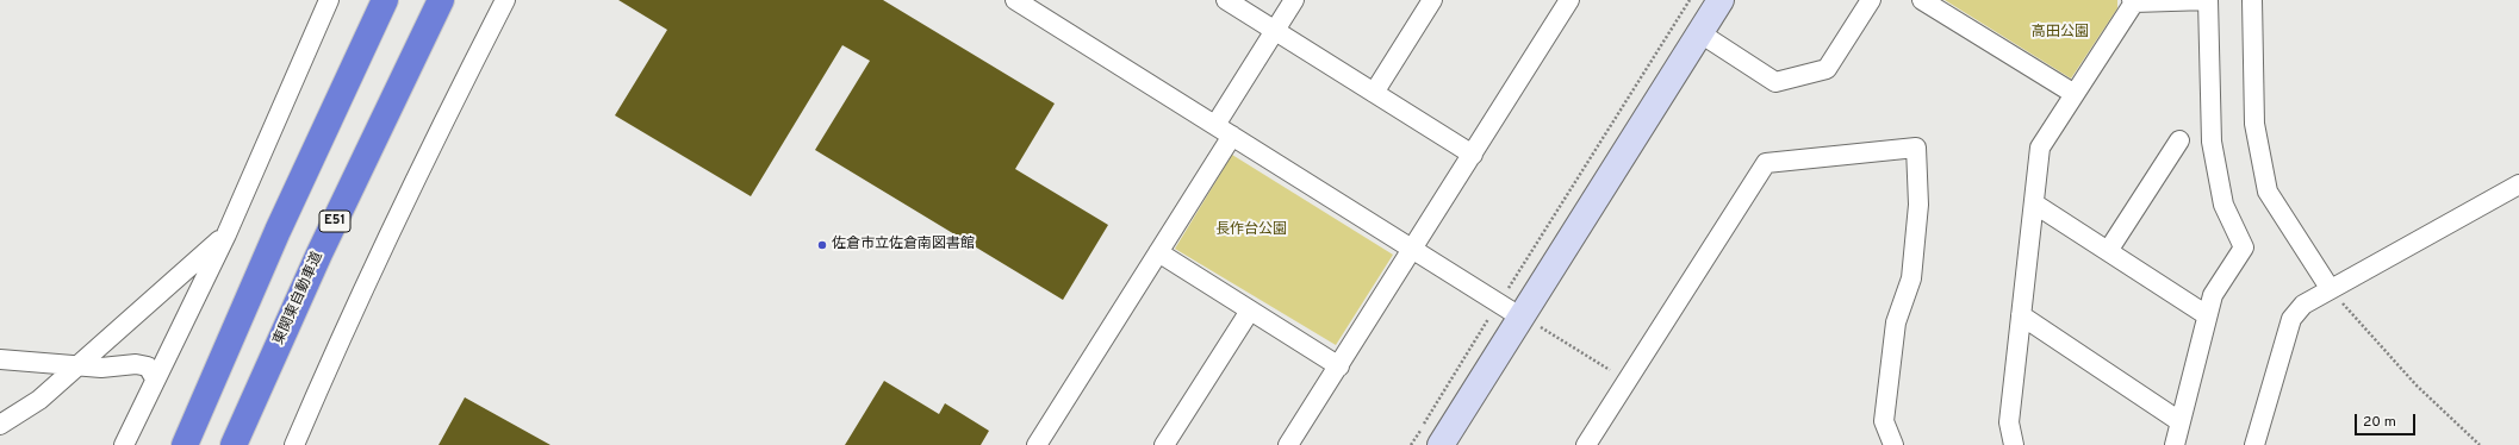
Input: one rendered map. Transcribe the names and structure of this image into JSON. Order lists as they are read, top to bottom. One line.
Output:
{"streets":{"highway":["E51","東関東自動車道"]},"parks":["高田公園","長作台公園"],"places":["佐倉市立佐倉南図書館"],"scale_bar":"20 m"}
